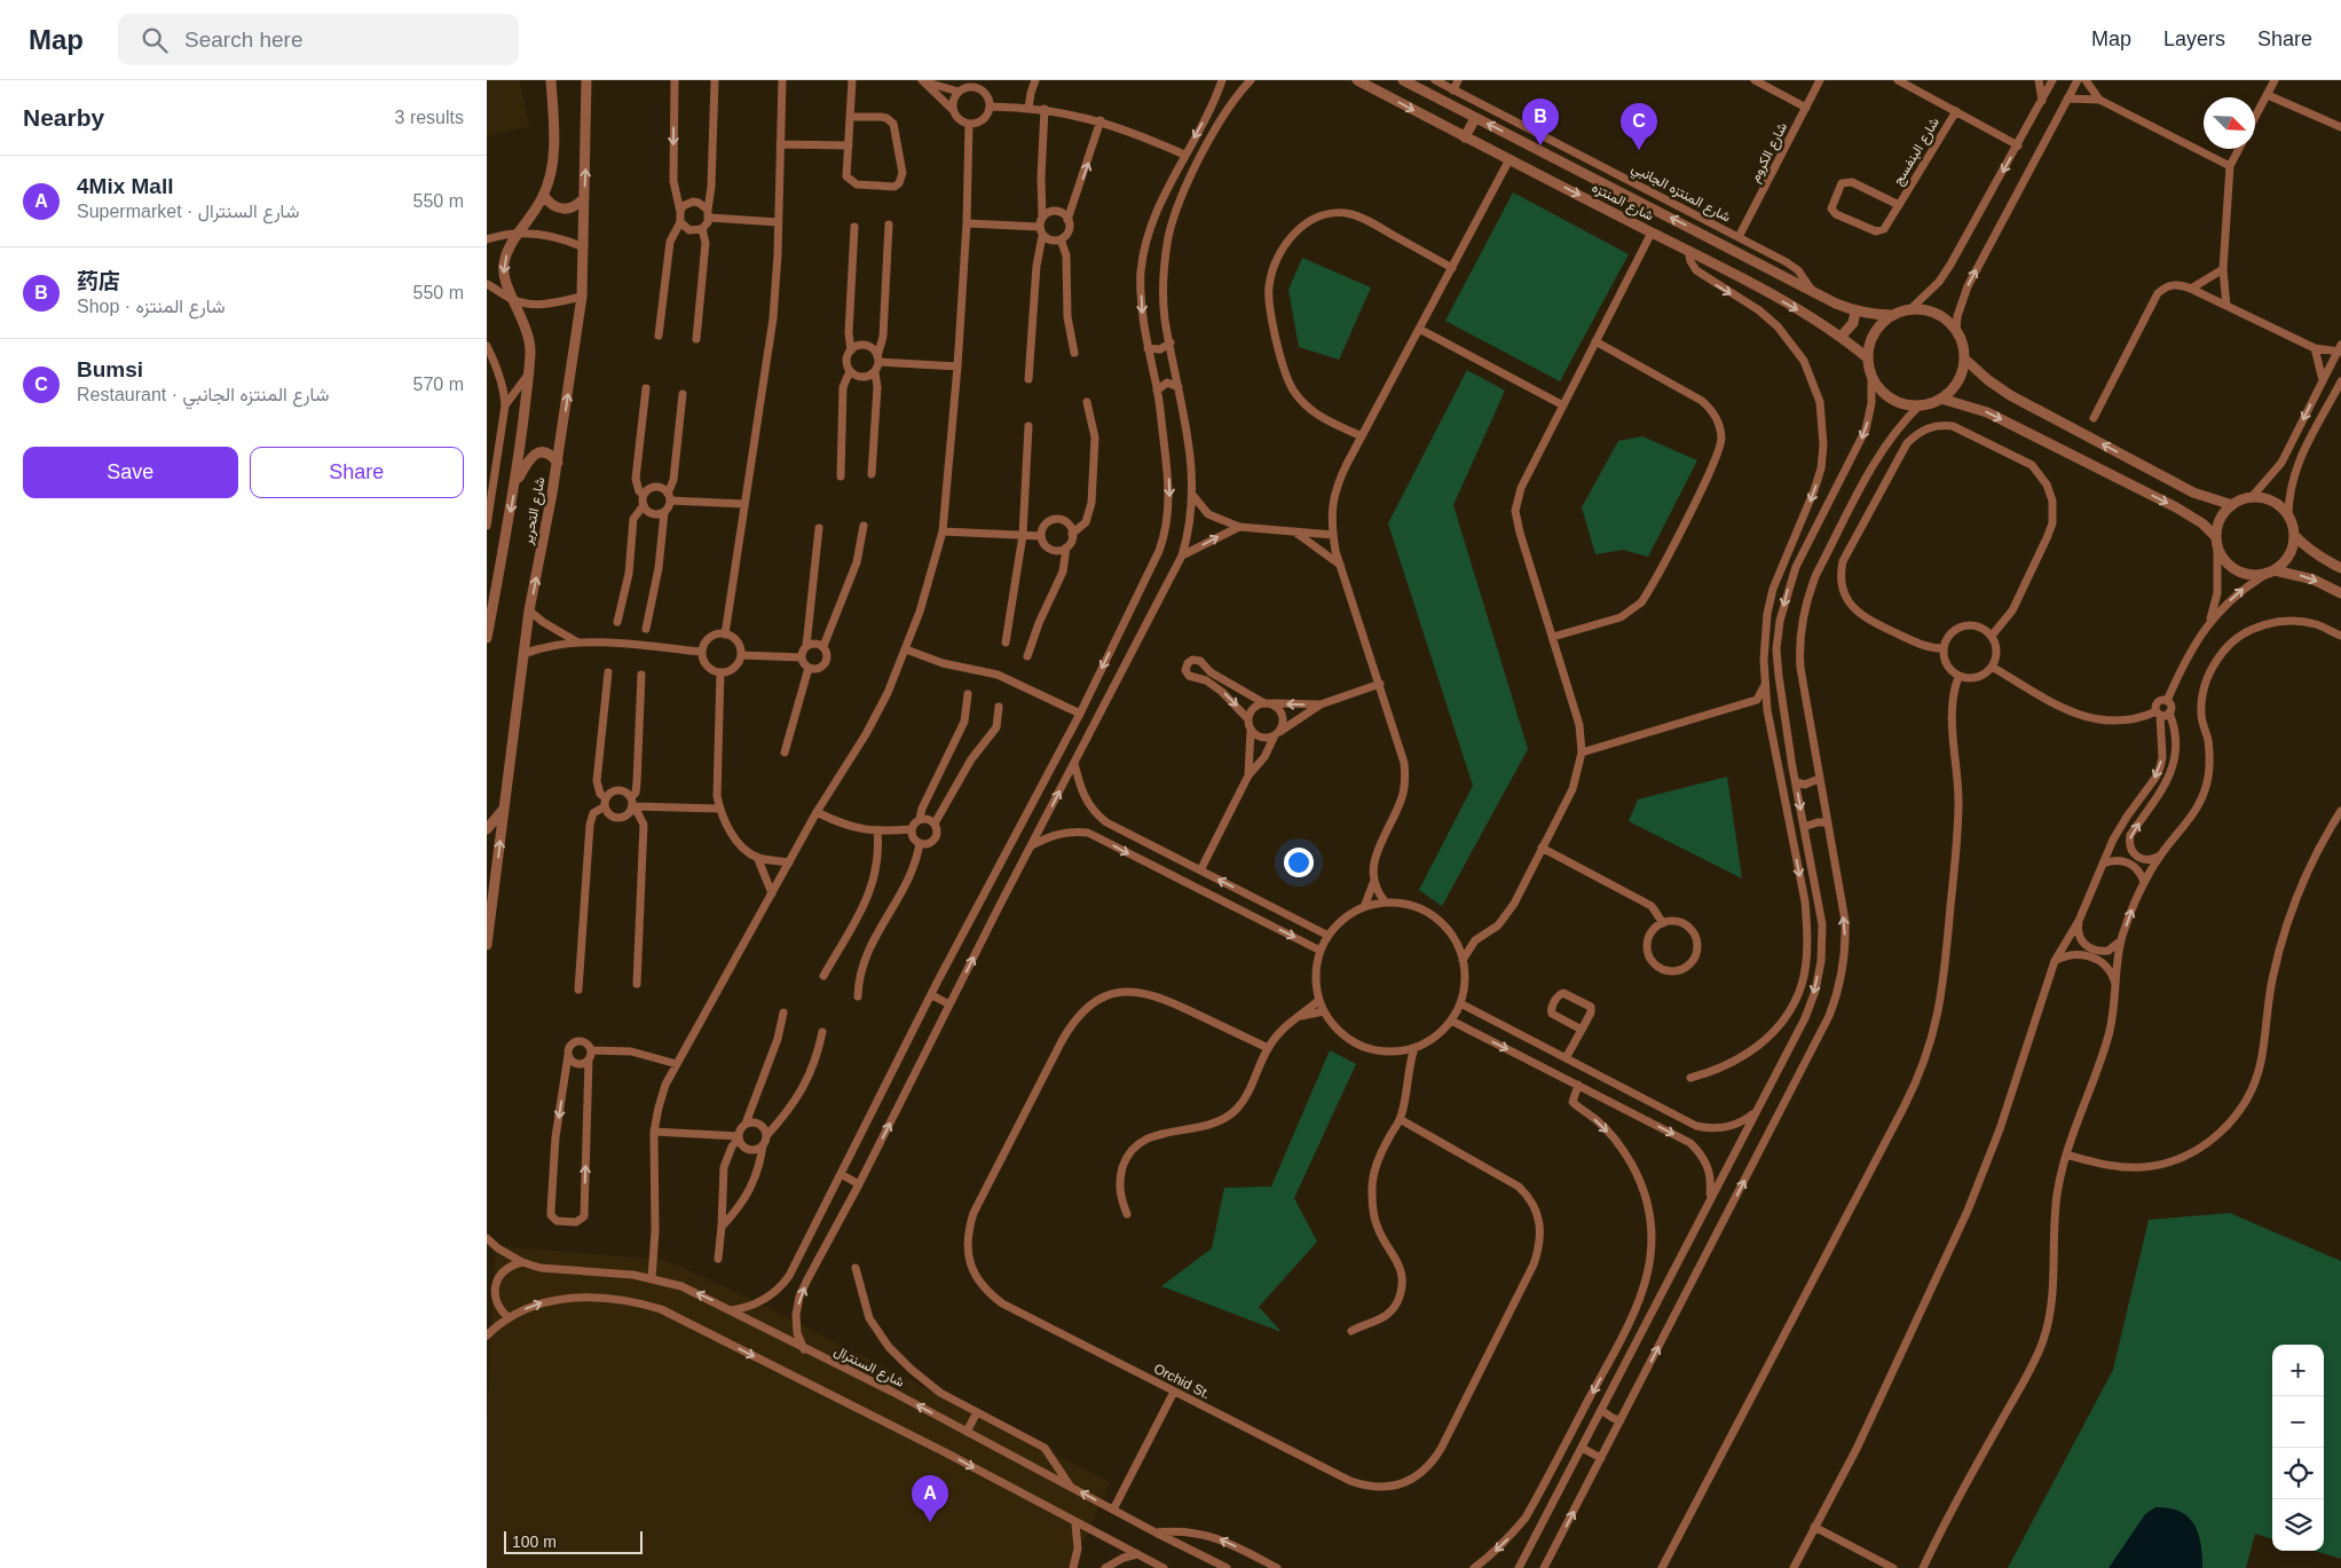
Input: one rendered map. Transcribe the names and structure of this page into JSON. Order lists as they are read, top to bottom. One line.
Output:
{"streets":{"street":["شارع البنفسج","شارع الكروم","شارع المنتزه الجانبي","شارع المنتزه","شارع التحرير","شارع السنترال","Orchid St."]},"crossings":[["شارع الكروم","شارع المنتزه الجانبي"],["شارع المنتزه الجانبي","شارع المنتزه"]],"scale_bar":"100 m","north":"bottom right","page":{"header":"Map","search":"Search here","nav":["Map","Layers","Share"],"heading":["Nearby","3 results"],"pins":["B","C","A"],"list":[{"mark":"A","name":"4Mix Mall","note":"Supermarket · شارع السنترال","value":"550 m"},{"mark":"B","name":"药店","note":"Shop · شارع المنتزه","value":"550 m"},{"mark":"C","name":"Bumsi","note":"Restaurant · شارع المنتزه الجانبي","value":"570 m"}],"buttons":["Save","Share"],"map_buttons":["+","−"],"scale":"100 m"}}
